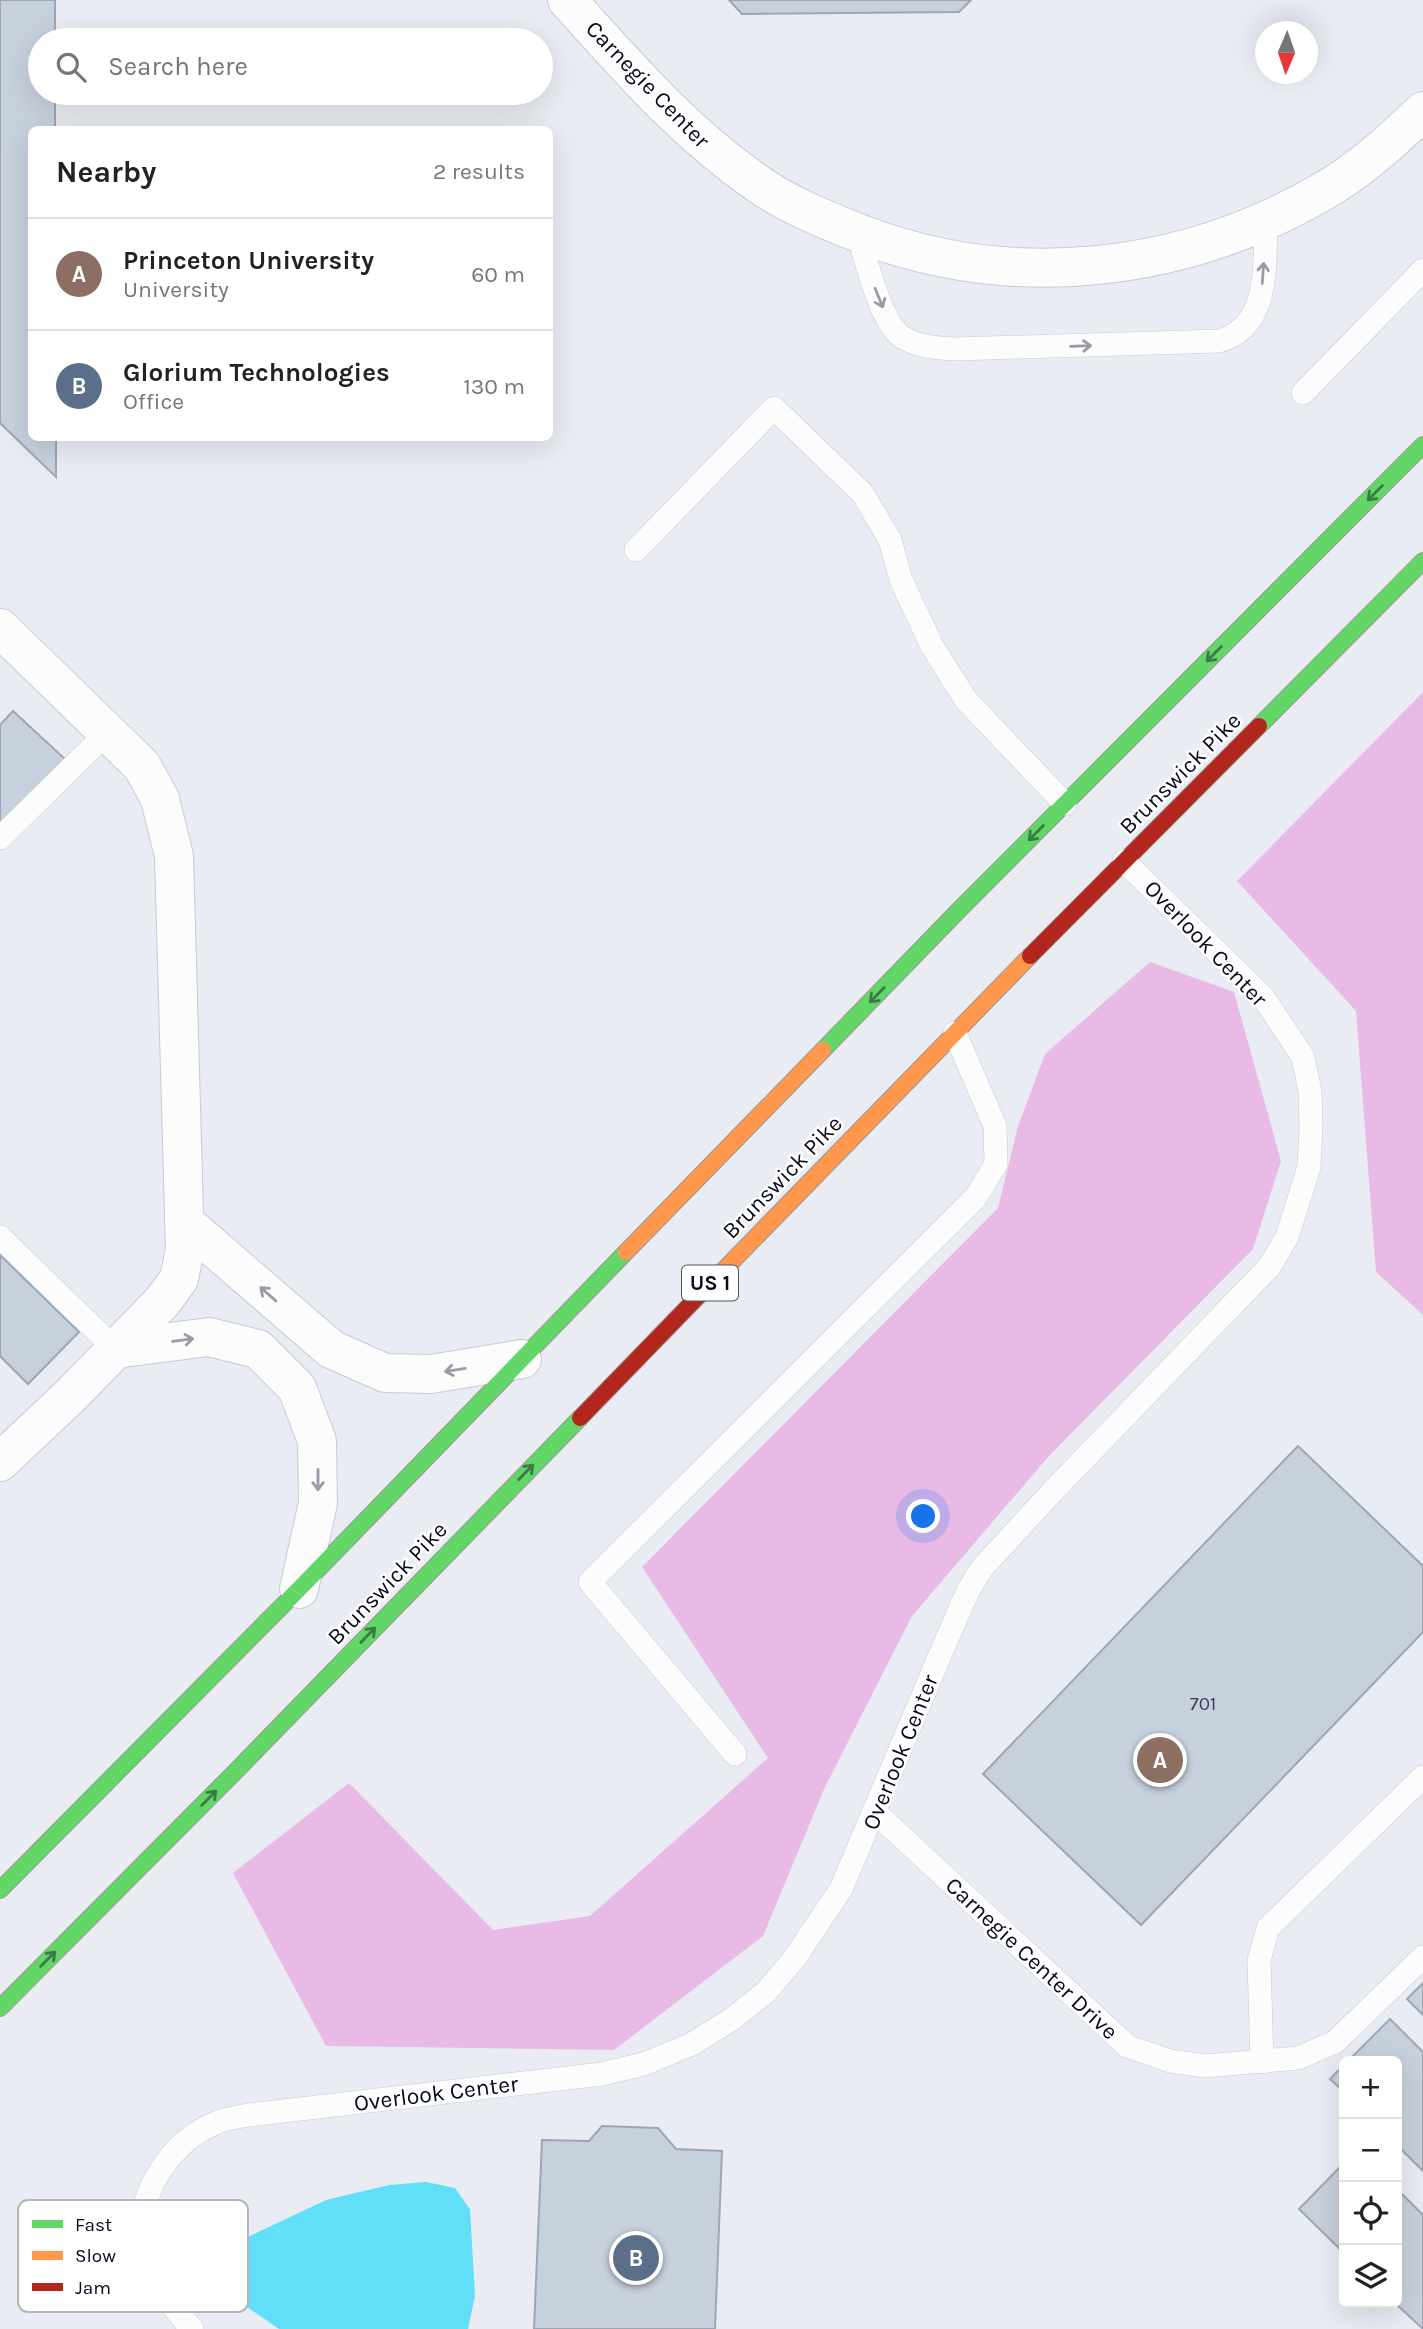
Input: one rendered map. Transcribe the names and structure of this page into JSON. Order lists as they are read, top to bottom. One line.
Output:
{"streets":{"highway":["Brunswick Pike","US 1"],"street":["Carnegie Center"],"lane":["Overlook Center","Carnegie Center Drive"]},"crossings":[["Brunswick Pike","Overlook Center"],["Overlook Center","Carnegie Center Drive"]],"house_numbers":["701"],"legend":["Fast","Slow","Jam"],"north":"bottom","page":{"search":"Search here","heading":["Nearby","2 results"],"list":[{"mark":"A","name":"Princeton University","note":"University","value":"60 m"},{"mark":"B","name":"Glorium Technologies","note":"Office","value":"130 m"}],"pins":["A","B"],"map_buttons":["+","−"]}}
